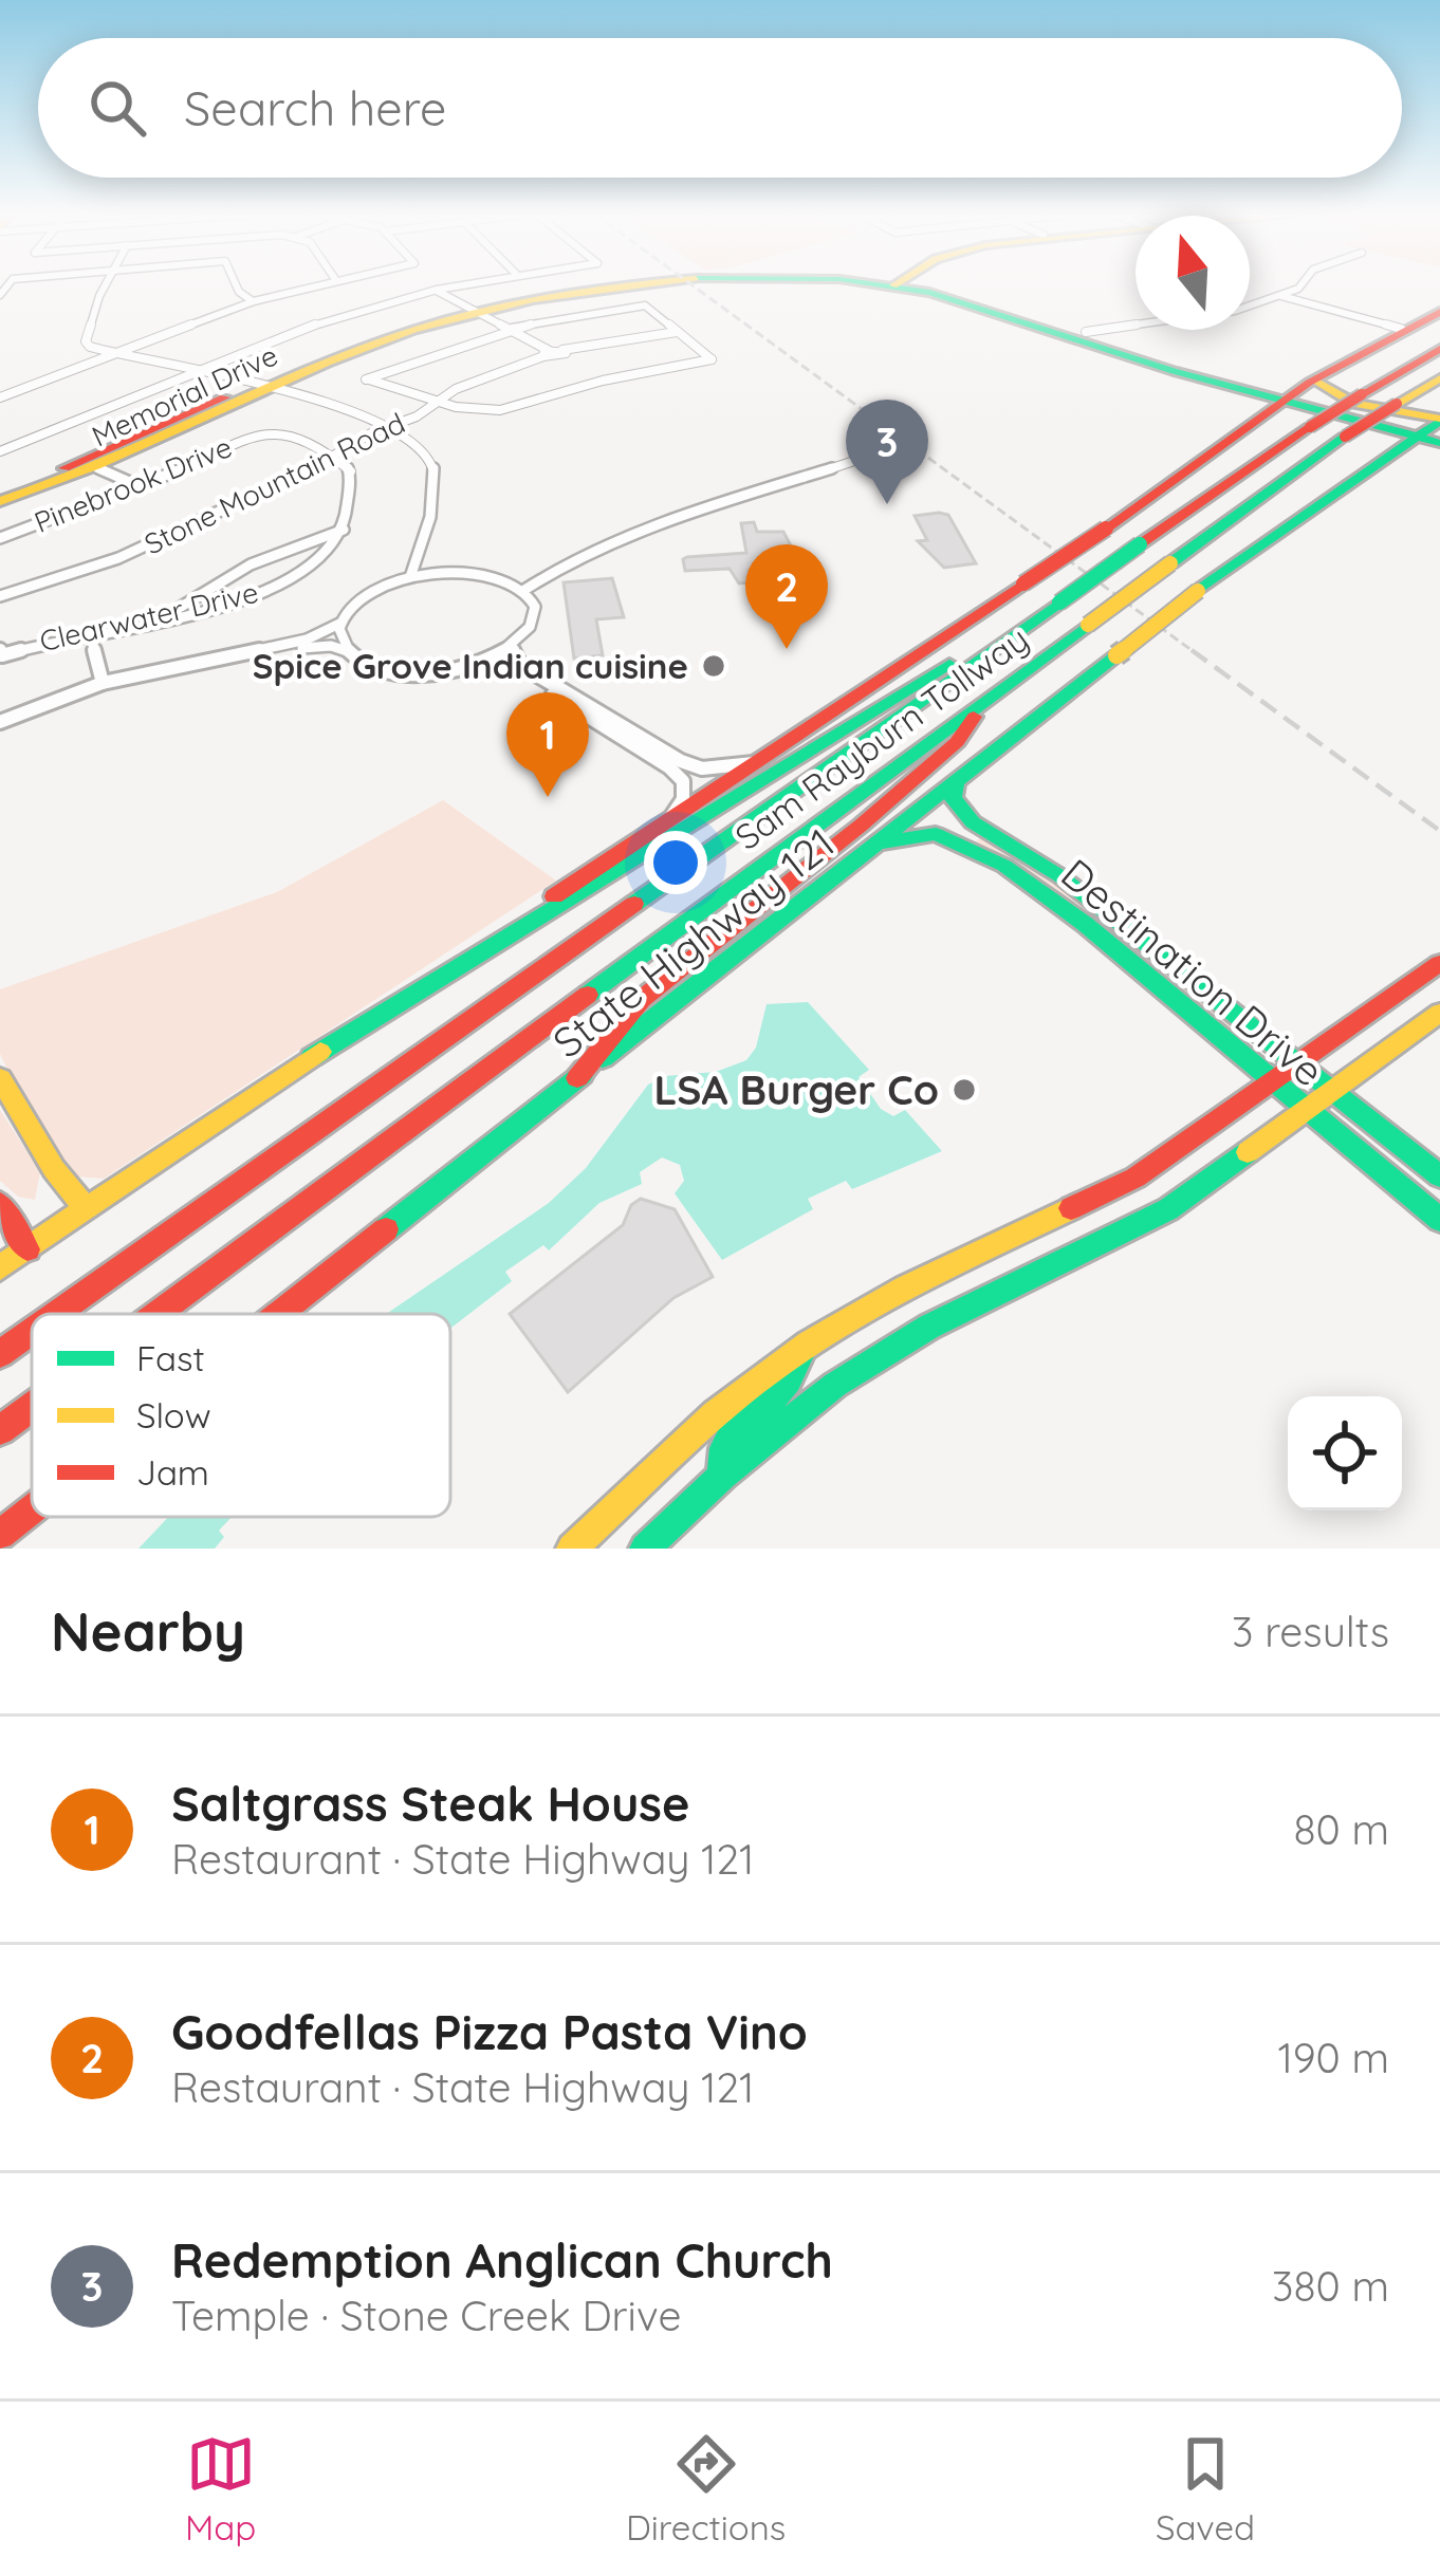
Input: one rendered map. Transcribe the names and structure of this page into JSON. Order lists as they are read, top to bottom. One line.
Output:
{"streets":{"main road":["Memorial Drive","Sam Rayburn Tollway","State Highway 121","Destination Drive"],"street":["Stone Mountain Road","Pinebrook Drive","Clearwater Drive"]},"crossings":[["Stone Mountain Road","Pinebrook Drive"],["State Highway 121","Destination Drive"]],"places":["Spice Grove Indian cuisine","LSA Burger Co"],"legend":["Fast","Slow","Jam"],"north":"top","page":{"search":"Search here","pins":["3","2","1"],"heading":["Nearby","3 results"],"list":[{"mark":"1","name":"Saltgrass Steak House","note":"Restaurant · State Highway 121","value":"80 m"},{"mark":"2","name":"Goodfellas Pizza Pasta Vino","note":"Restaurant · State Highway 121","value":"190 m"},{"mark":"3","name":"Redemption Anglican Church","note":"Temple · Stone Creek Drive","value":"380 m"}],"nav":["Map","Directions","Saved"]}}
